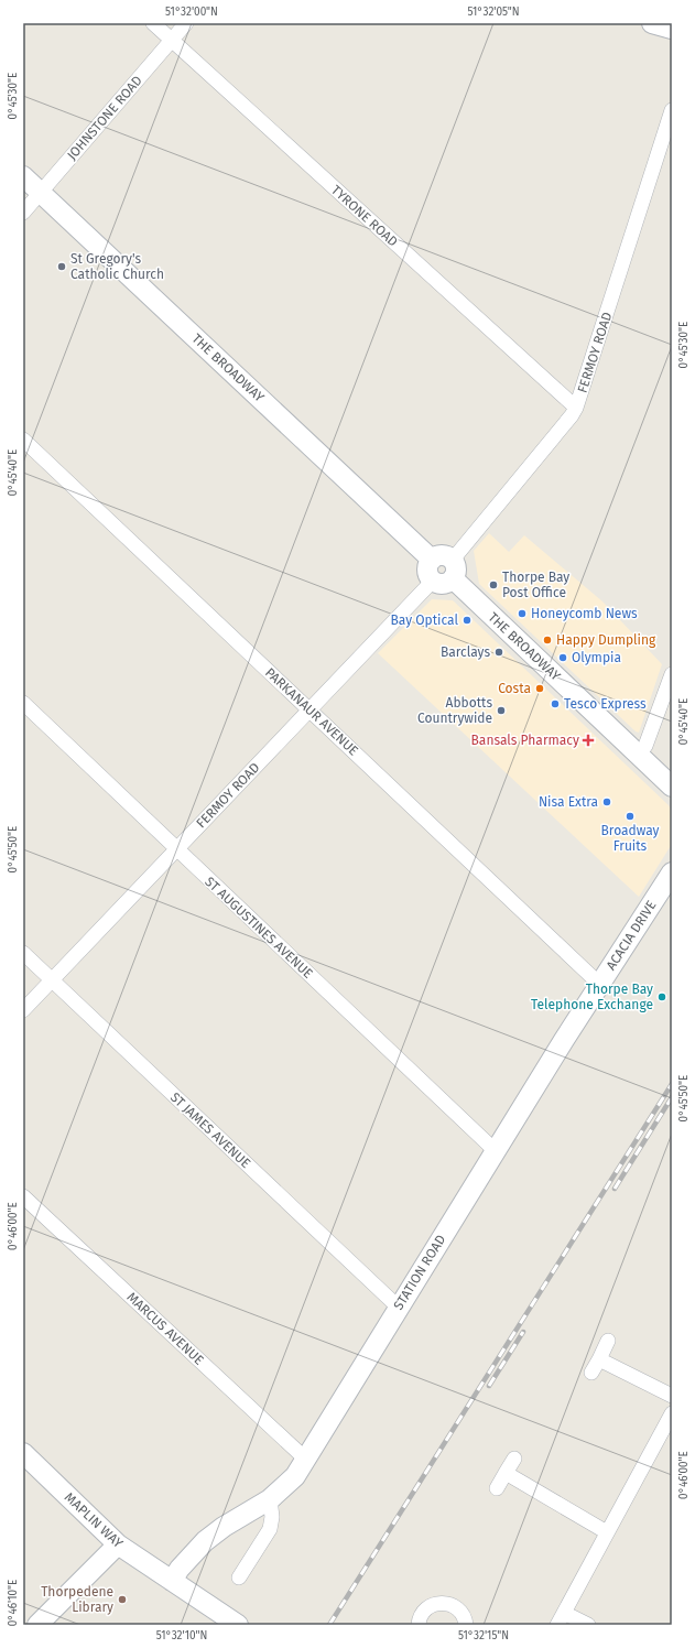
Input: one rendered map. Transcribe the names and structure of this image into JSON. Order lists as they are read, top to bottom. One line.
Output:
{"streets":{"street":["JOHNSTONE ROAD","TYRONE ROAD","FERMOY ROAD","THE BROADWAY","PARKANAUR AVENUE","ST AUGUSTINES AVENUE","ACACIA DRIVE","ST JAMES AVENUE","STATION ROAD","MARCUS AVENUE","MAPLIN WAY"]},"crossings":[["JOHNSTONE ROAD","TYRONE ROAD"],["JOHNSTONE ROAD","THE BROADWAY"],["TYRONE ROAD","FERMOY ROAD"],["FERMOY ROAD","THE BROADWAY"],["FERMOY ROAD","PARKANAUR AVENUE"],["FERMOY ROAD","ST AUGUSTINES AVENUE"],["FERMOY ROAD","ST JAMES AVENUE"],["PARKANAUR AVENUE","ACACIA DRIVE"],["ST AUGUSTINES AVENUE","STATION ROAD"],["ACACIA DRIVE","STATION ROAD"],["ST JAMES AVENUE","STATION ROAD"],["STATION ROAD","MARCUS AVENUE"],["STATION ROAD","MAPLIN WAY"]],"places":{"other":["St Gregory's Catholic Church","Thorpe Bay Post Office","Honeycomb News","Bay Optical","Happy Dumpling","Barclays","Olympia","Costa","Tesco Express","Abbotts Countrywide","Nisa Extra","Broadway Fruits","Thorpe Bay Telephone Exchange","Thorpedene Library"],"health":["Bansals Pharmacy"]},"coordinates":["51°32'00\"N","51°32'05\"N","0°45'30\"E","0°45'40\"E","0°45'50\"E","0°46'00\"E","0°46'10\"E","51°32'10\"N","51°32'15\"N"]}
